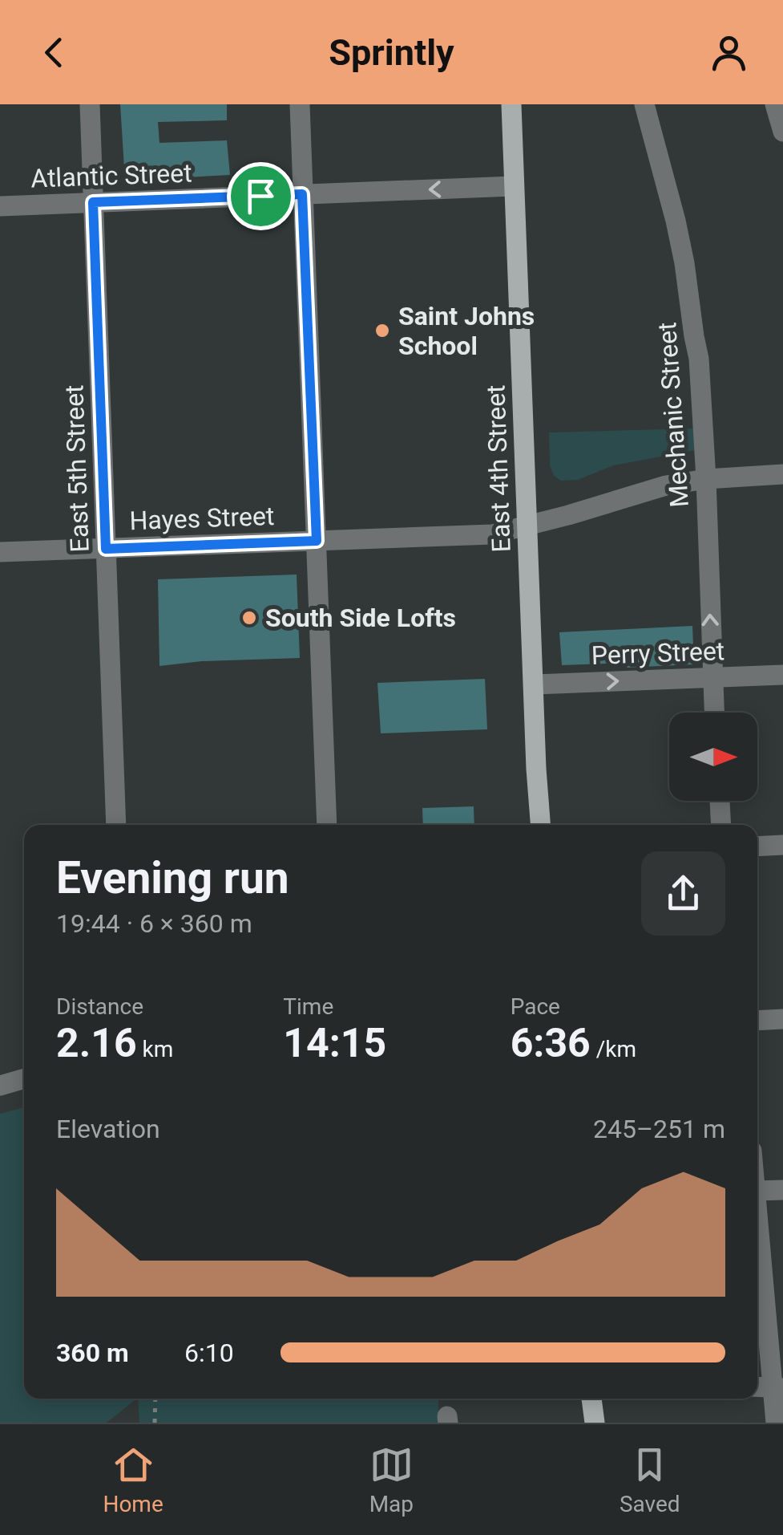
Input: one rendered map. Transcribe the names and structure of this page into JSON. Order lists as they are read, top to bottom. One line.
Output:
{"streets":{"main road":["East 4th Street"],"street":["Atlantic Street","Mechanic Street","East 5th Street","Hayes Street","Perry Street"]},"crossings":[["Atlantic Street","East 5th Street"],["Atlantic Street","East 4th Street"],["Mechanic Street","Hayes Street"],["Mechanic Street","Perry Street"],["East 5th Street","Hayes Street"],["East 4th Street","Hayes Street"],["East 4th Street","Perry Street"]],"one_way":["Atlantic Street","Perry Street"],"places":["Saint Johns School","South Side Lofts"],"north":"right","page":{"header":"Sprintly","heading":["Evening run","19:44 · 6 × 360 m"],"stats":[["Distance","2.16 km"],["Time","14:15"],["Pace","6:36 /km"]],"chart":["Elevation","245–251 m"],"list":[{"name":"360 m","note":"6:10"}],"tabs":["Home","Map","Saved"]}}
